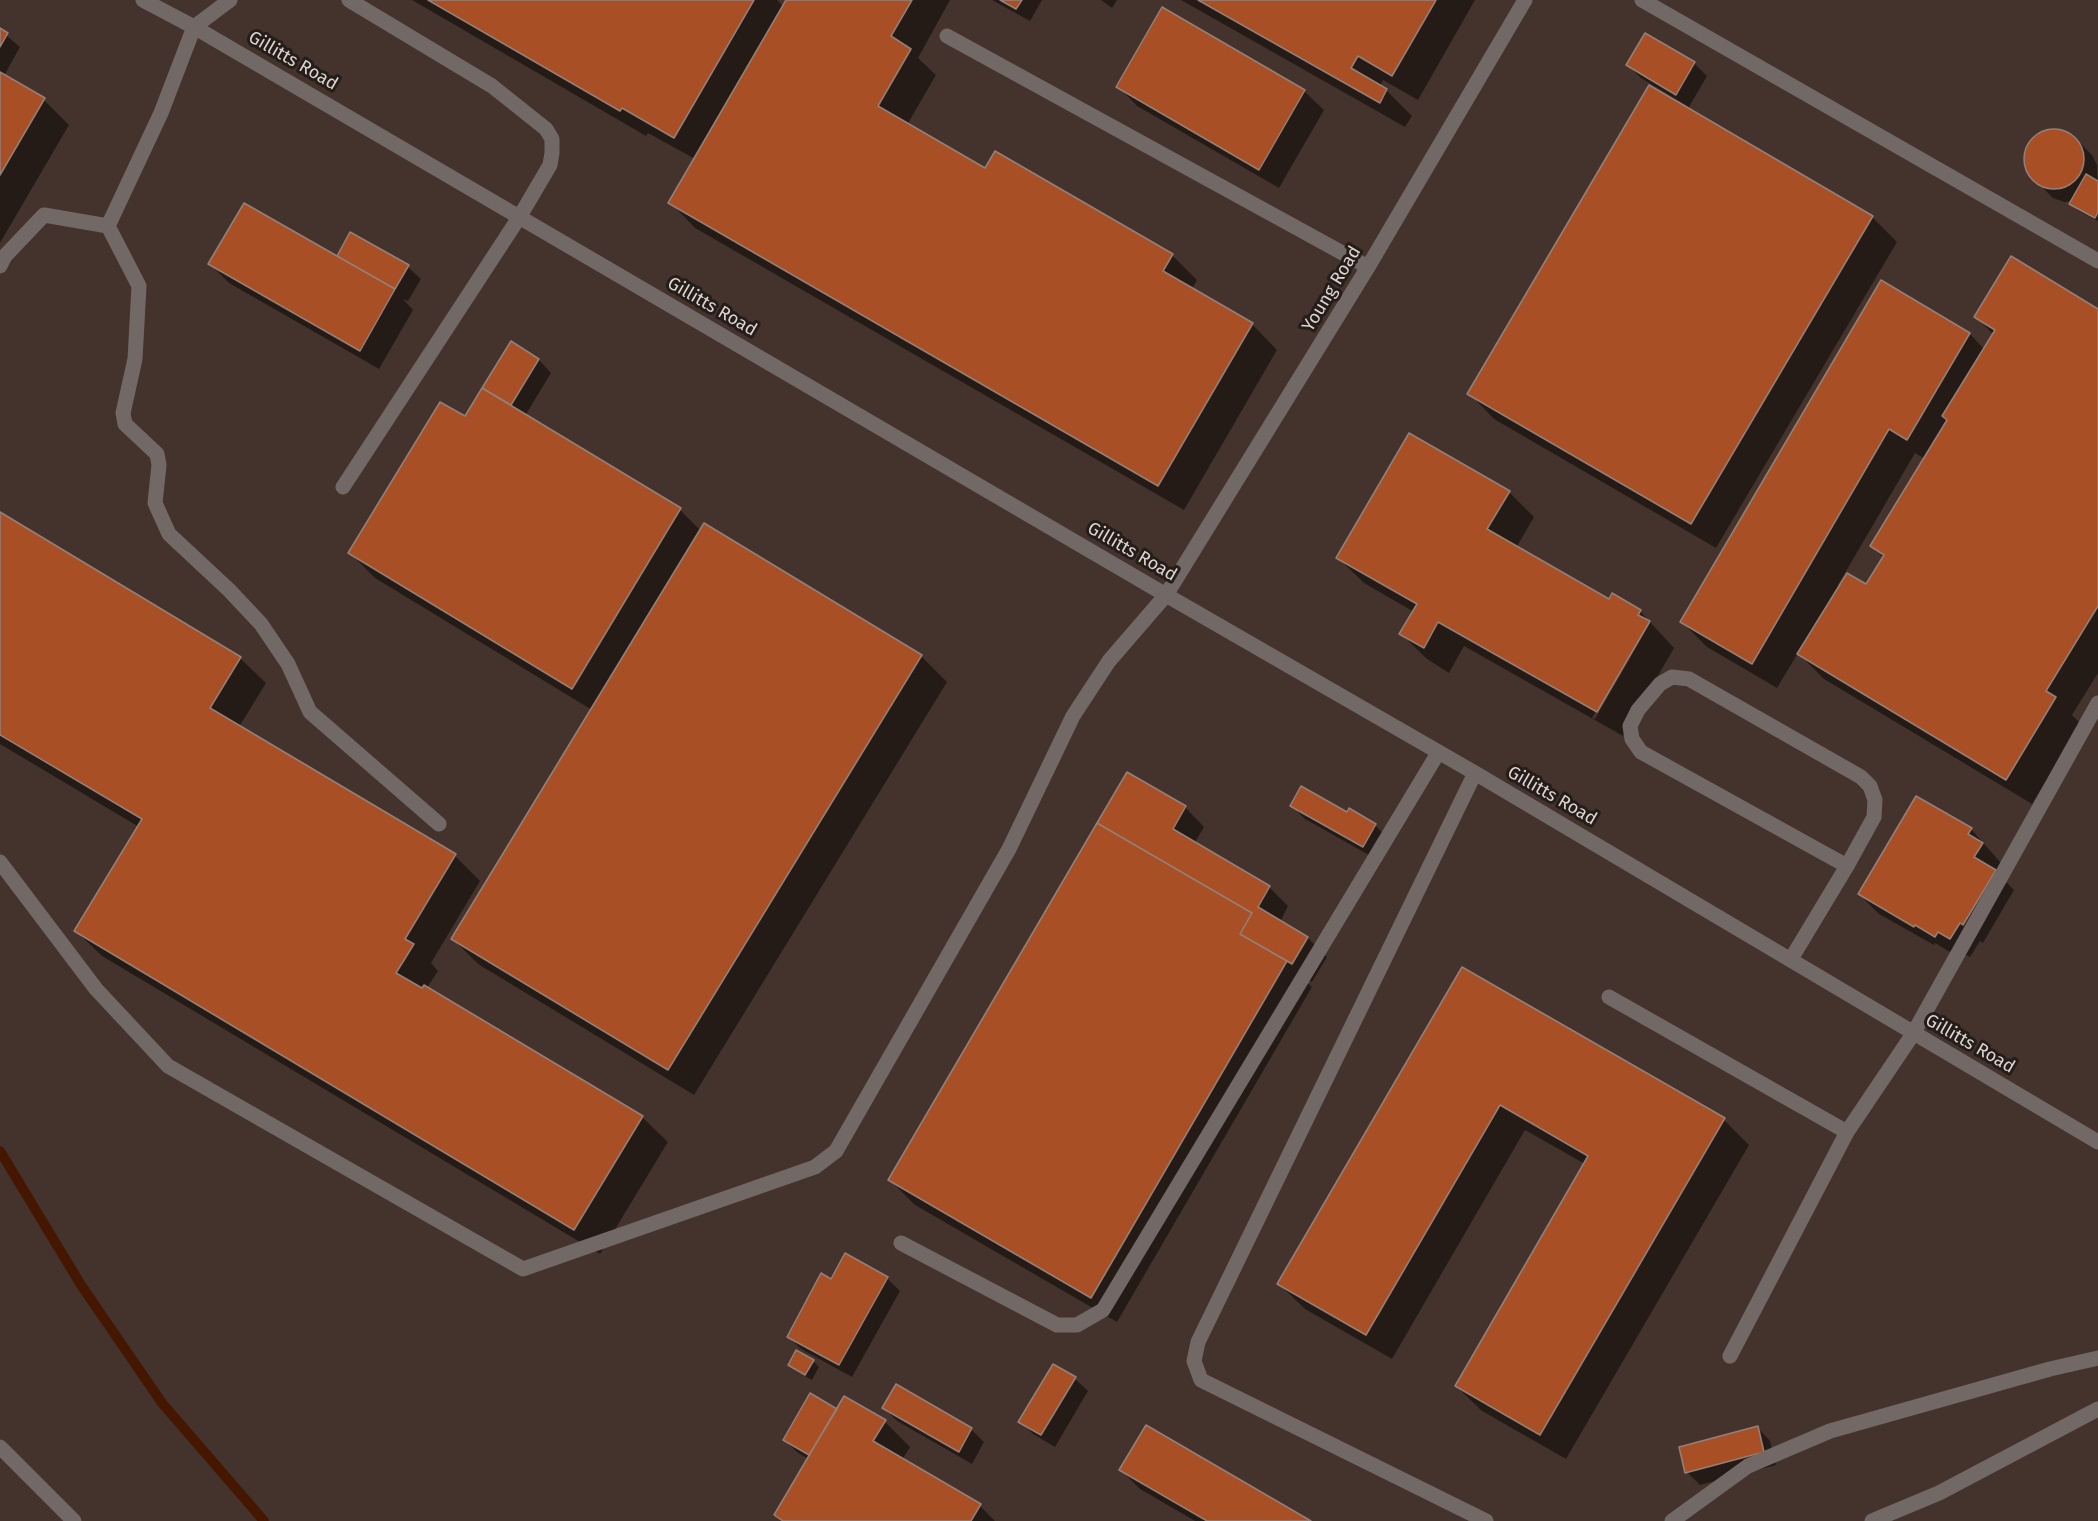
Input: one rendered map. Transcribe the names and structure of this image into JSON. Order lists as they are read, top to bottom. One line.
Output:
{"streets":{"lane":["Gillitts Road","Young Road"]},"crossings":[["Gillitts Road","Young Road"]]}
